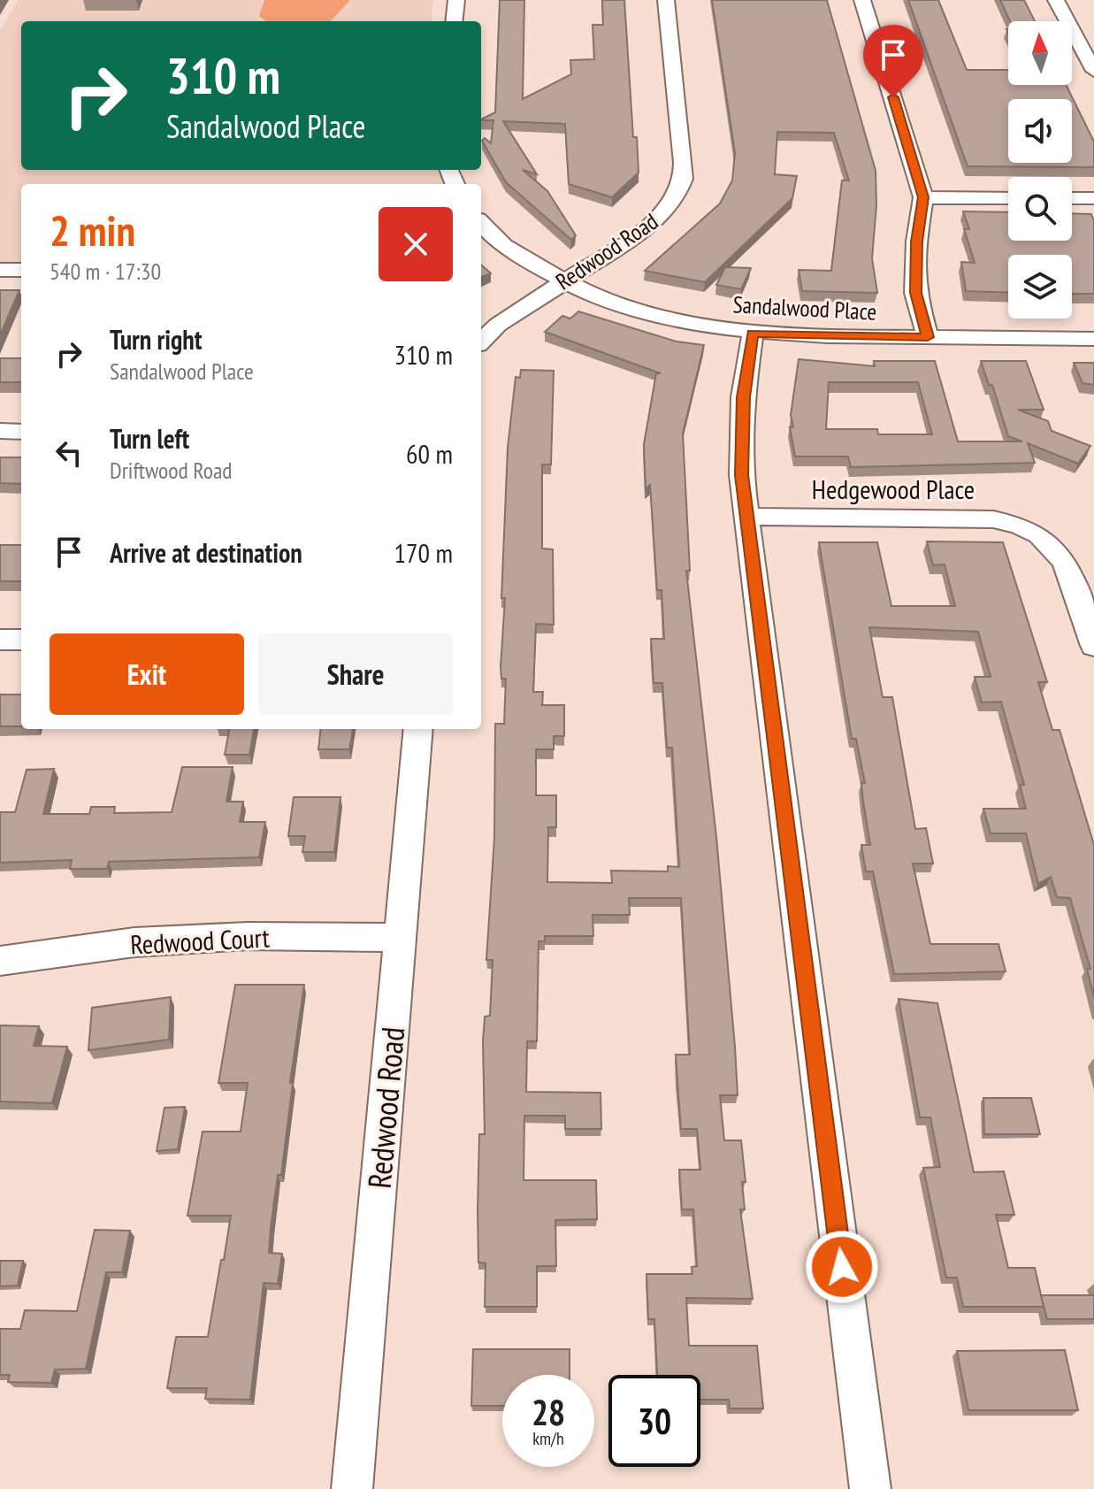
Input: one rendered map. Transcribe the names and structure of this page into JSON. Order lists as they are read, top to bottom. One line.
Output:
{"streets":{"street":["Redwood Road","Sandalwood Place","Hedgewood Place","Redwood Court"]},"crossings":[["Redwood Road","Sandalwood Place"],["Redwood Road","Redwood Court"]],"north":"top","page":{"turn":["310 m","Sandalwood Place"],"heading":["2 min","540 m · 17:30"],"list":[{"name":"Turn right","note":"Sandalwood Place","value":"310 m"},{"name":"Turn left","note":"Driftwood Road","value":"60 m"},{"name":"Arrive at destination","value":"170 m"}],"buttons":["Exit","Share"],"speed":"28 km/h","limit":"30"}}
